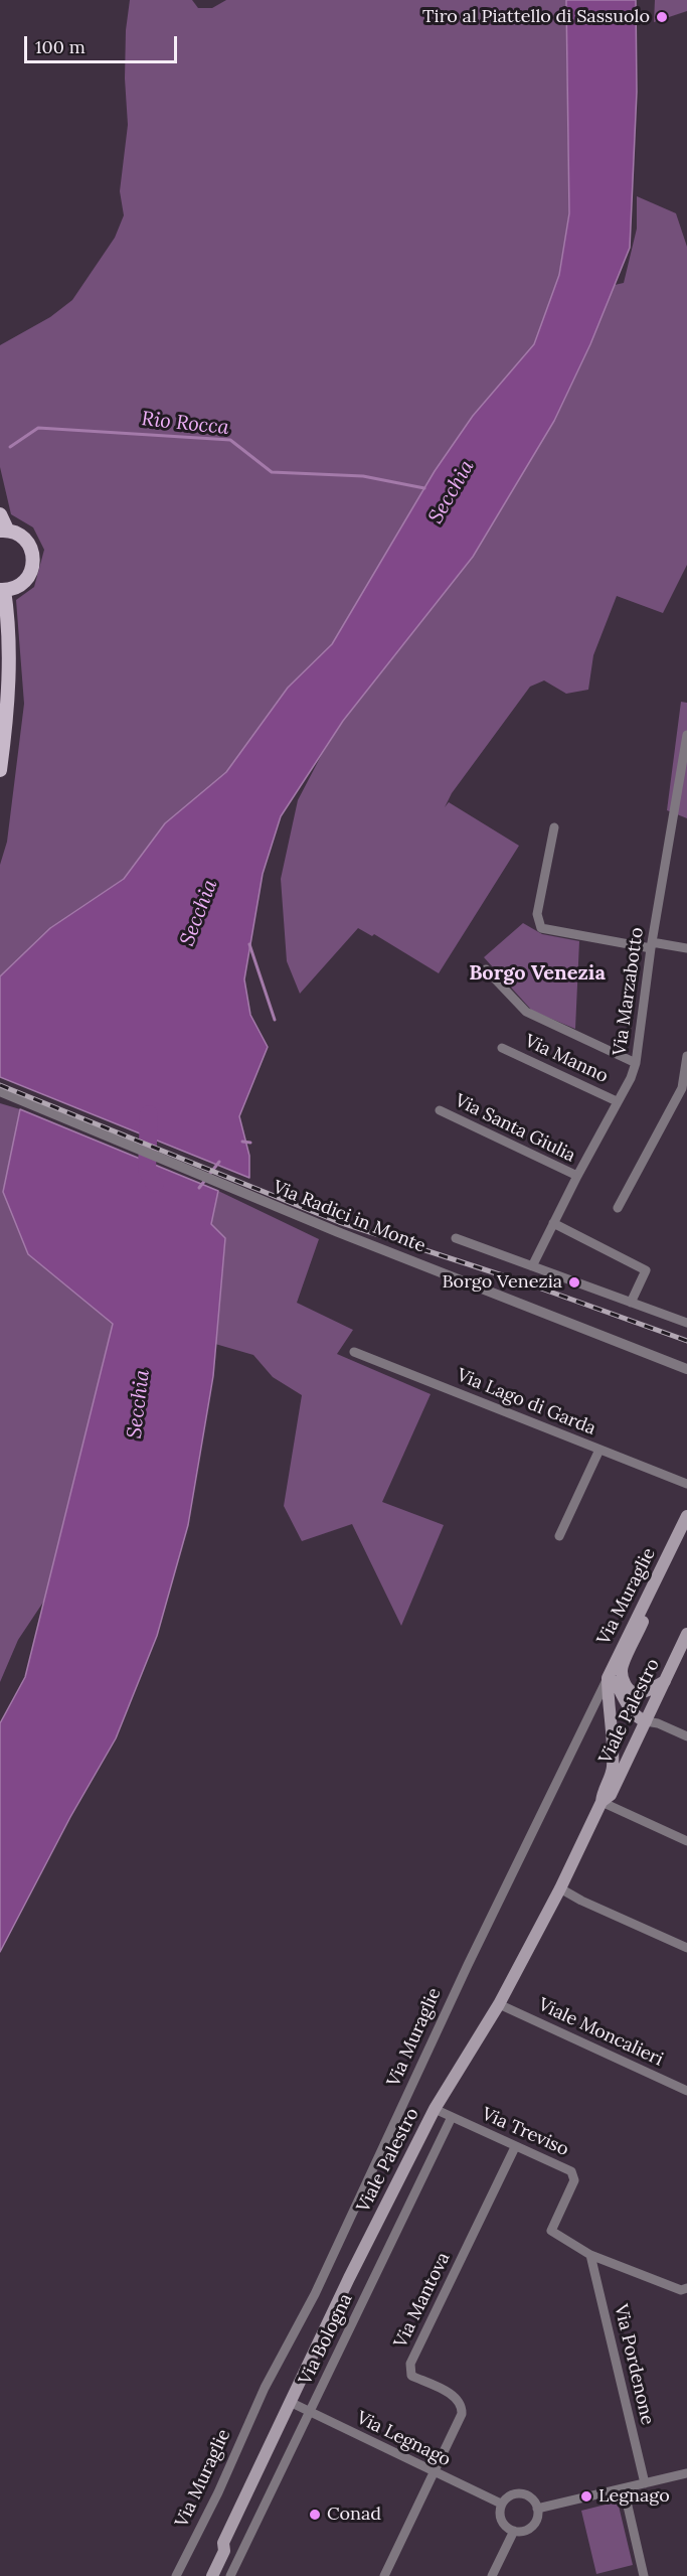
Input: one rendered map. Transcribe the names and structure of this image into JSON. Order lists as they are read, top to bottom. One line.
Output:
{"streets":{"main road":["Via Muraglie","Viale Palestro"],"street":["Via Marzabotto","Via Manno","Via Santa Giulia","Via Radici in Monte","Via Lago di Garda","Viale Moncalieri","Via Treviso","Via Mantova","Via Bologna","Via Pordenone","Via Legnago"]},"crossings":[["Via Marzabotto","Via Manno"],["Via Marzabotto","Via Santa Giulia"],["Via Muraglie","Viale Palestro"],["Viale Palestro","Viale Moncalieri"],["Viale Palestro","Via Treviso"],["Viale Palestro","Via Legnago"],["Via Treviso","Via Mantova"],["Via Treviso","Via Bologna"],["Via Treviso","Via Pordenone"],["Via Mantova","Via Legnago"],["Via Bologna","Via Legnago"]],"districts":["Borgo Venezia"],"water":["Rio Rocca","Secchia"],"places":["Tiro al Piattello di Sassuolo","Borgo Venezia","Legnago","Conad"],"scale_bar":"100 m"}
